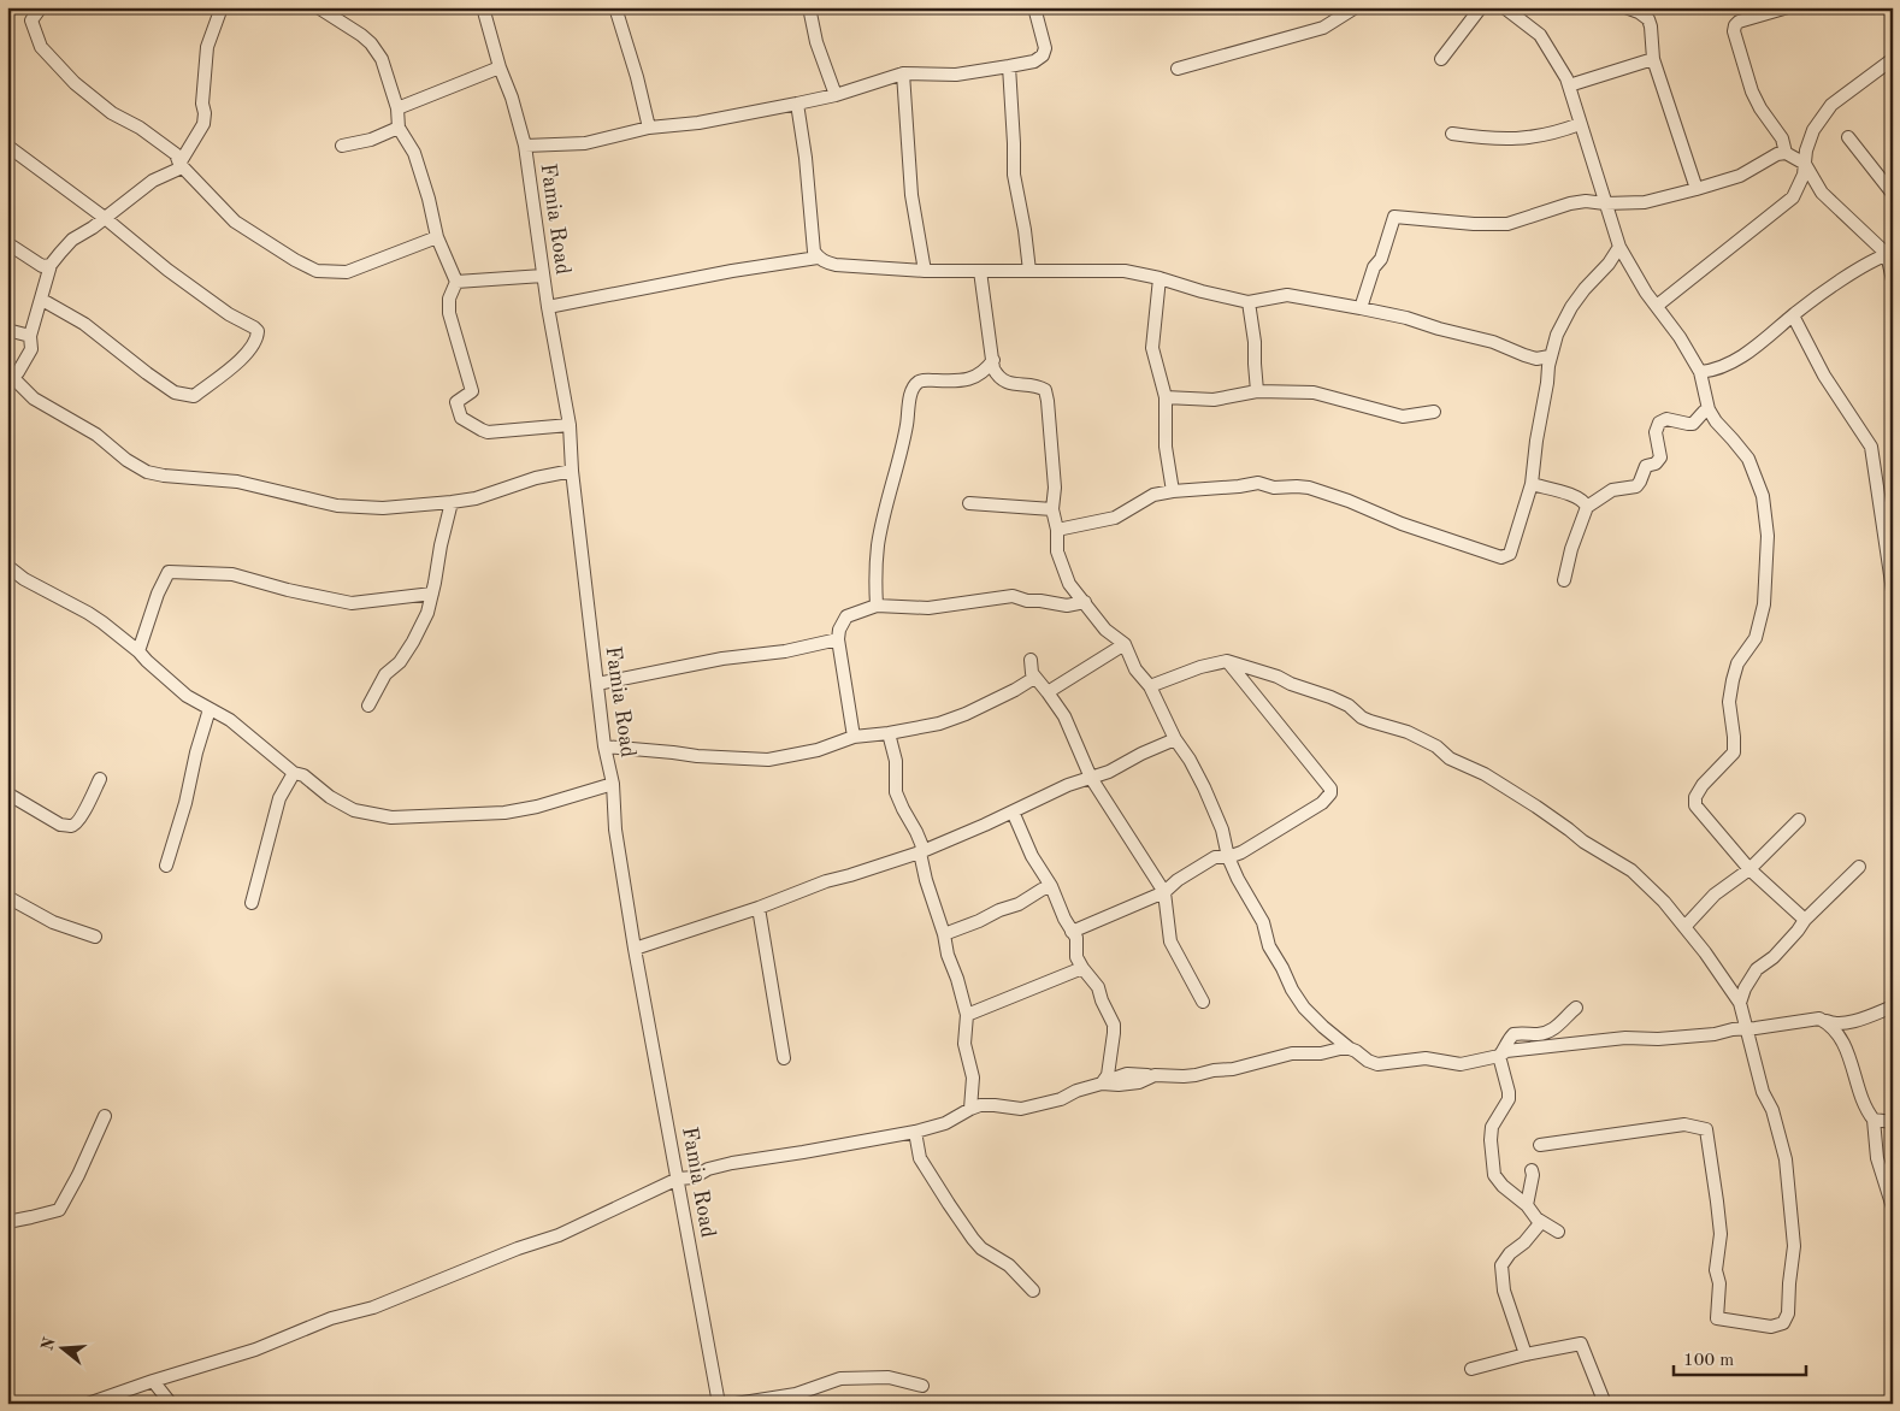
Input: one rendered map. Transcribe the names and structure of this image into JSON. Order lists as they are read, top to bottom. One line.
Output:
{"streets":{"street":["Famia Road"]},"scale_bar":"100 m","north":"left"}
